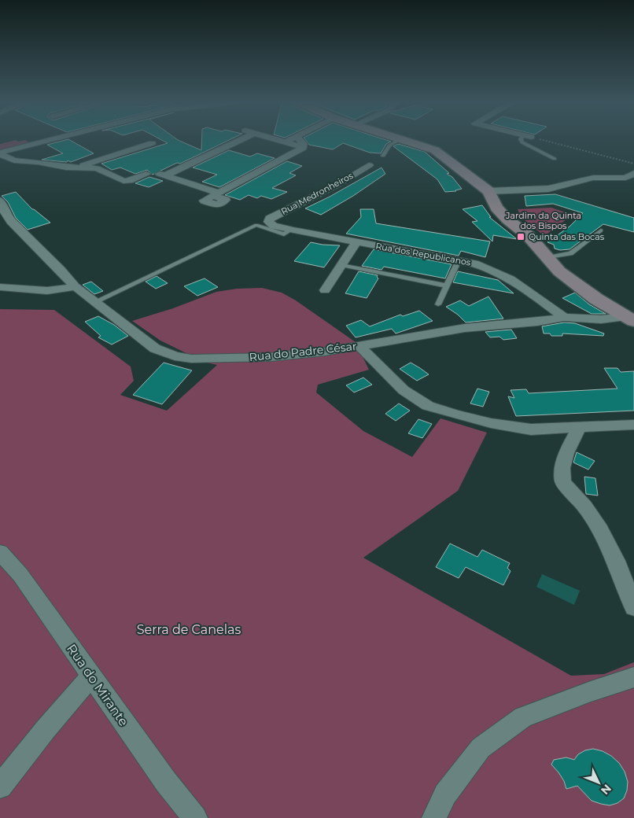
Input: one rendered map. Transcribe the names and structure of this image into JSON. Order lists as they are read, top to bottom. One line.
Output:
{"streets":{"street":["Rua Medronheiros","Rua dos Republicanos","Rua do Padre César","Rua do Mirante"]},"crossings":[["Rua Medronheiros","Rua dos Republicanos"],["Rua dos Republicanos","Rua do Padre César"]],"parks":["Jardim da Quinta dos Bispos","Serra de Canelas"],"places":{"transit":["Quinta das Bocas"]},"north":"bottom right"}
